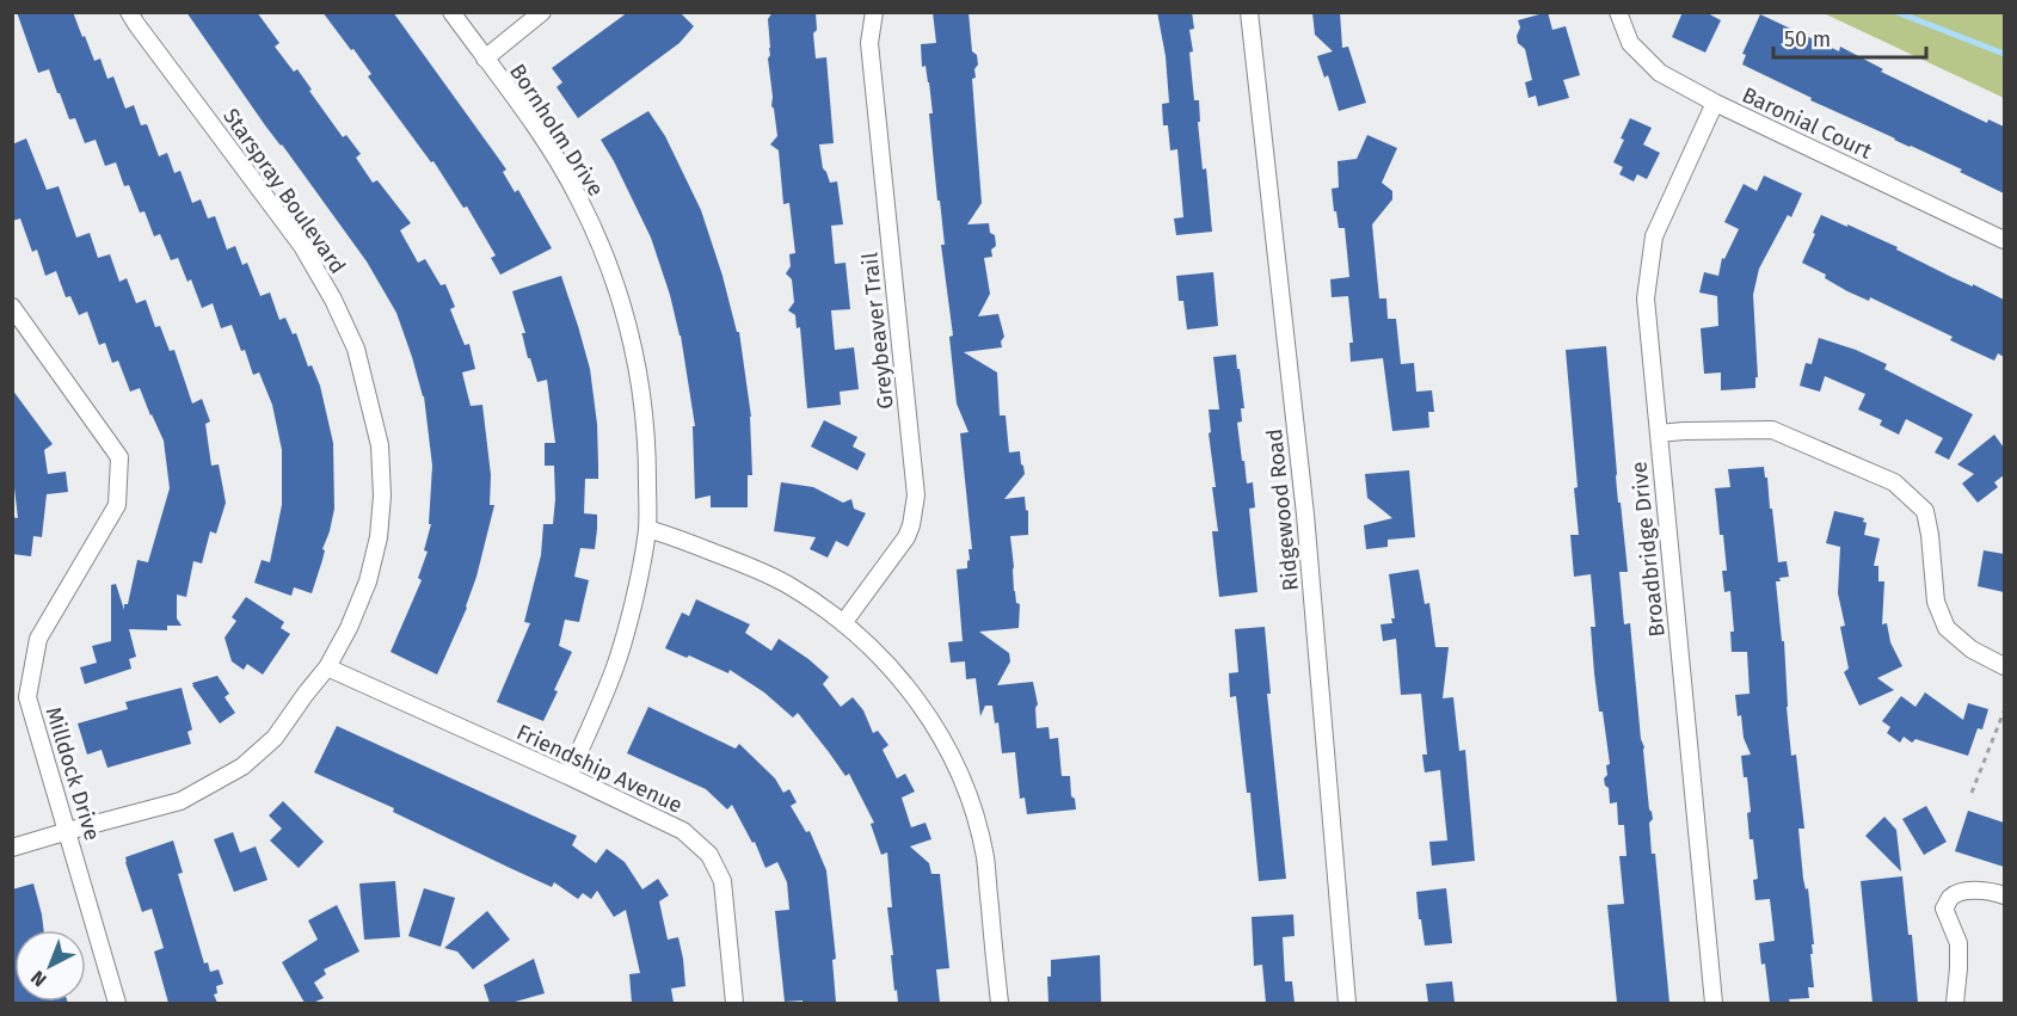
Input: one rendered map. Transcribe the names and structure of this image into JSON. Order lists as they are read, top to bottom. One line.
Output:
{"streets":{"street":["Baronial Court","Bornholm Drive","Starspray Boulevard","Greybeaver Trail","Ridgewood Road","Broadbridge Drive","Friendship Avenue","Milldock Drive"]},"crossings":[["Baronial Court","Broadbridge Drive"],["Bornholm Drive","Friendship Avenue"],["Starspray Boulevard","Friendship Avenue"],["Starspray Boulevard","Milldock Drive"]],"scale_bar":"50 m","north":"bottom left"}
